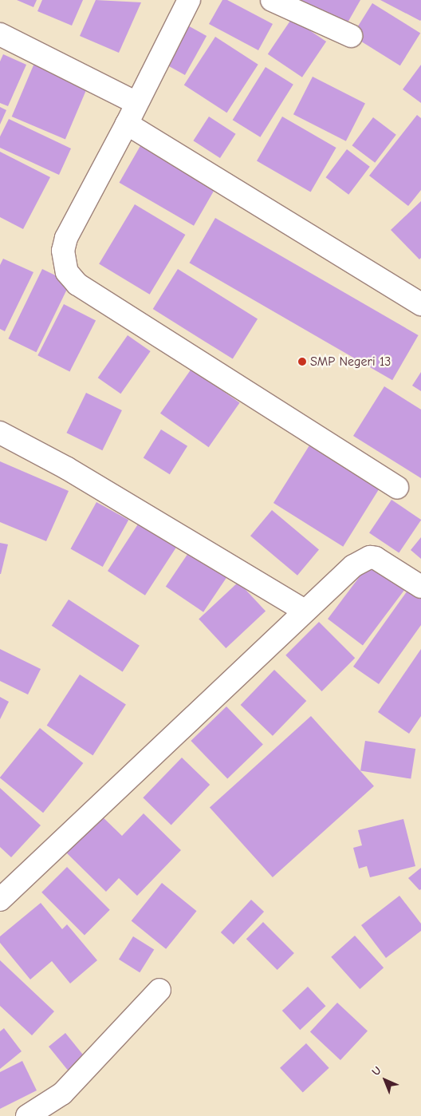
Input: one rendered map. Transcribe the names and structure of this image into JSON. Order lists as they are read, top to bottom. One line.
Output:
{"places":["SMP Negeri 13"],"north":"top left"}
